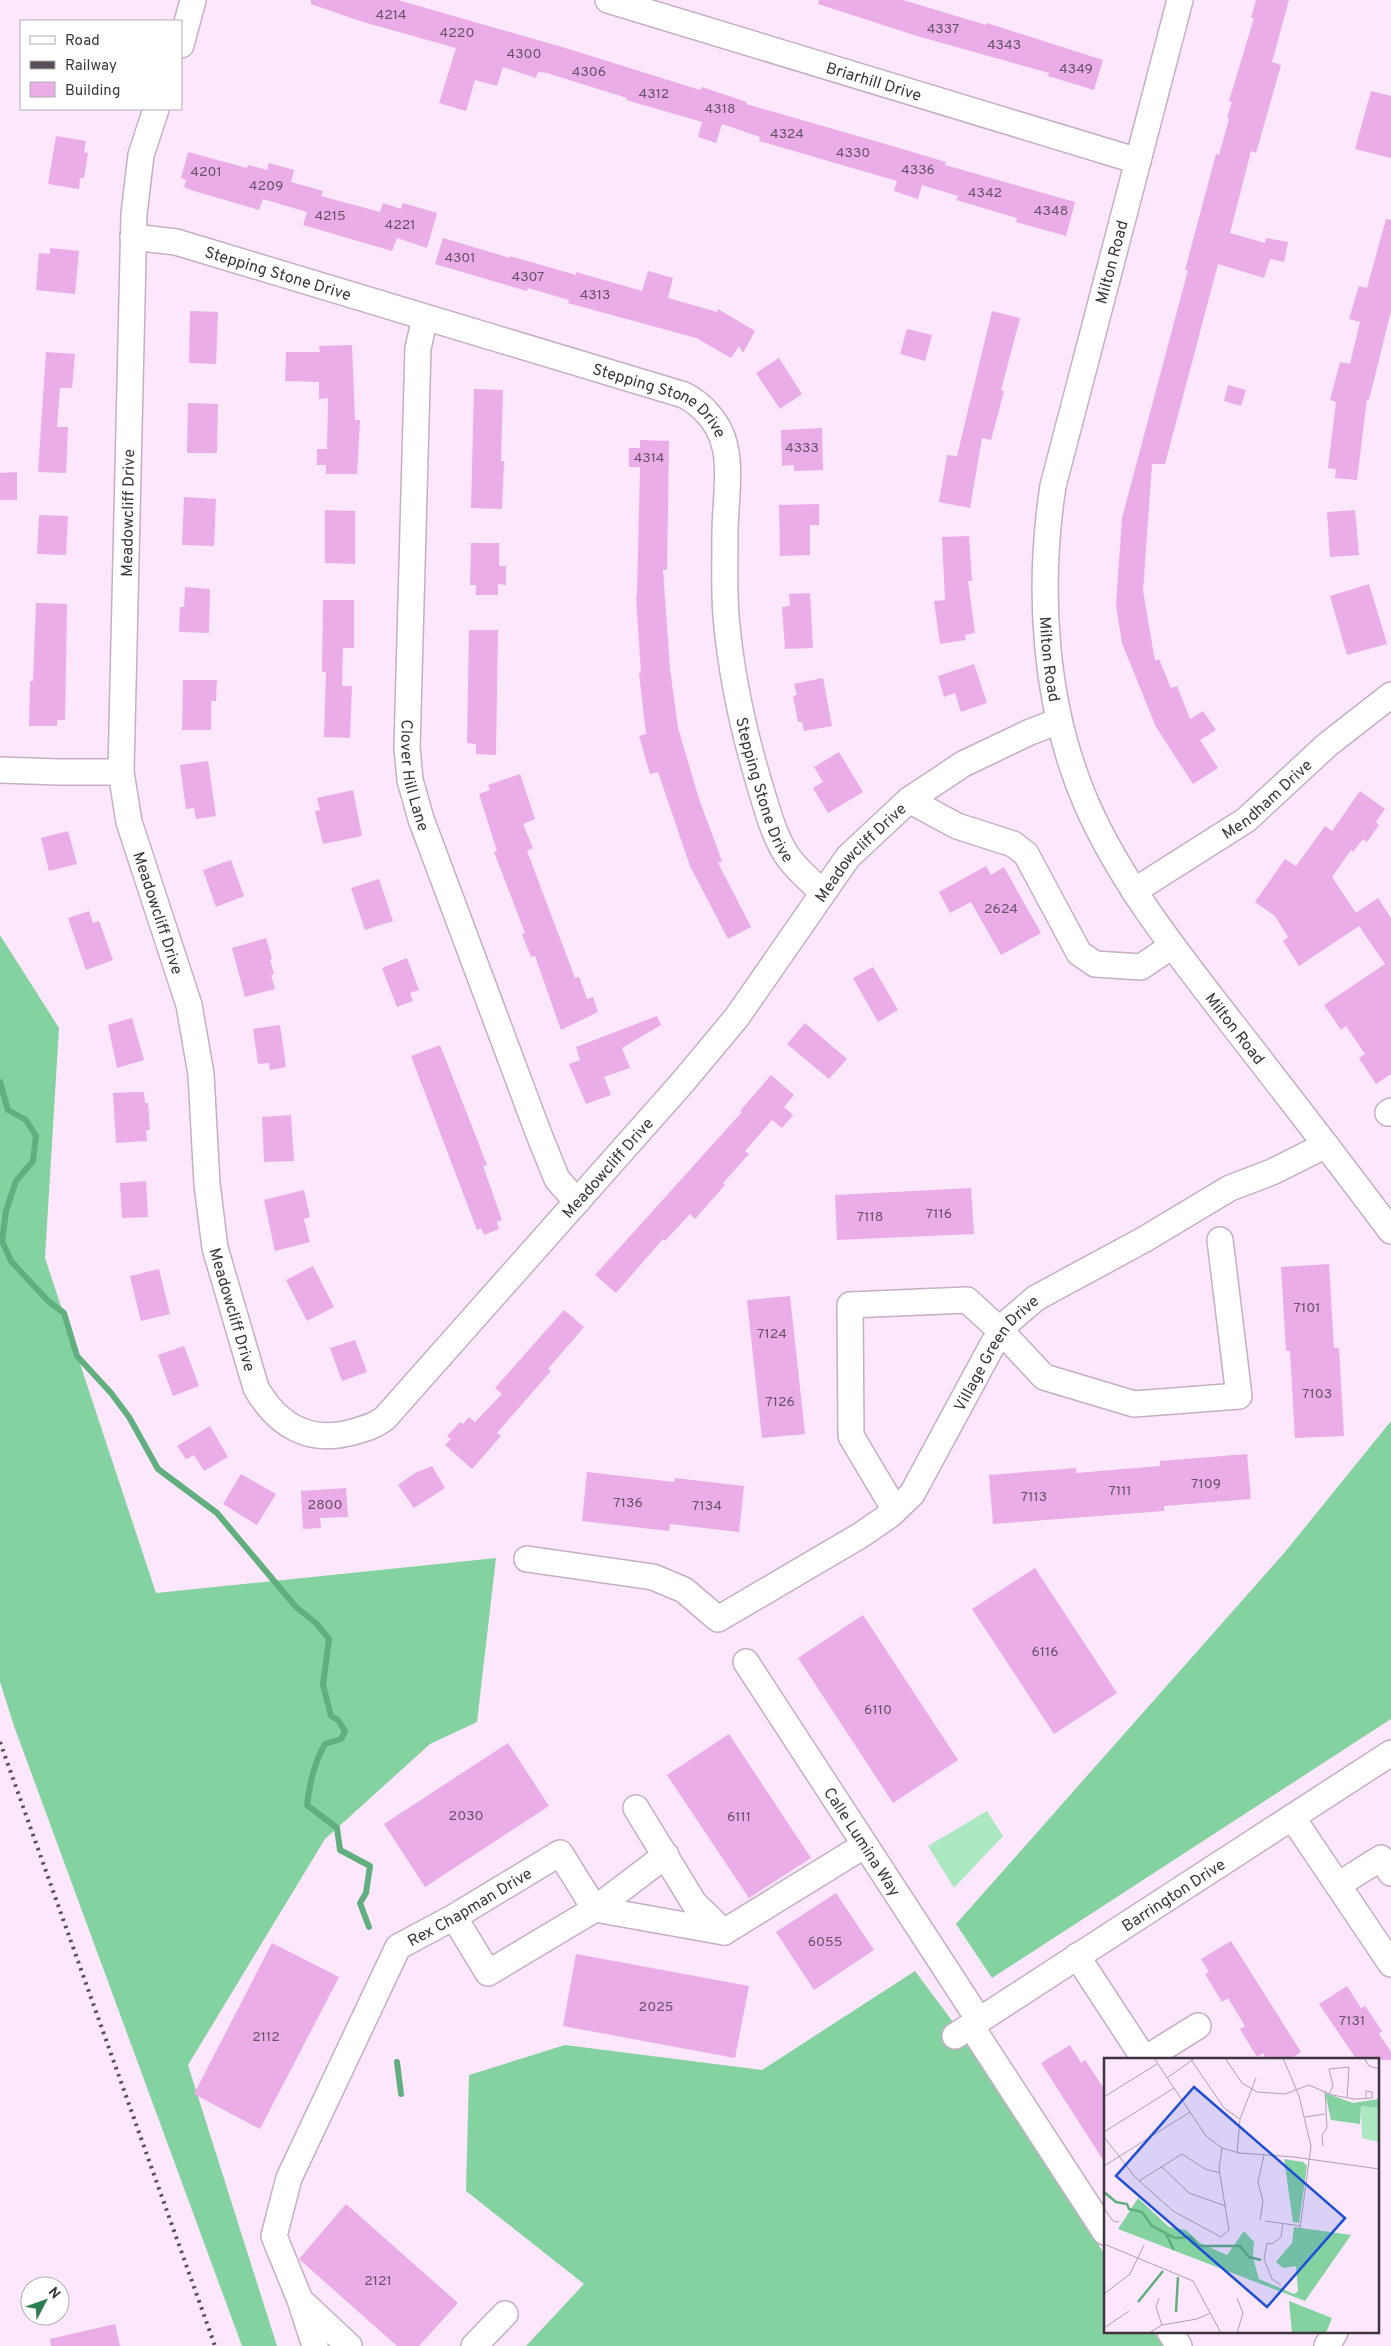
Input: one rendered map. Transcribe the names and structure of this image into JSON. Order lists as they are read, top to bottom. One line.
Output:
{"streets":{"street":["Briarhill Drive","Milton Road","Stepping Stone Drive","Meadowcliff Drive","Clover Hill Lane","Mendham Drive","Village Green Drive","Calle Lumina Way","Barrington Drive","Rex Chapman Drive"]},"crossings":[["Briarhill Drive","Milton Road"],["Milton Road","Meadowcliff Drive"],["Milton Road","Mendham Drive"],["Milton Road","Village Green Drive"],["Stepping Stone Drive","Meadowcliff Drive"],["Stepping Stone Drive","Clover Hill Lane"],["Meadowcliff Drive","Clover Hill Lane"],["Calle Lumina Way","Barrington Drive"]],"house_numbers":["4214","4337","4220","4343","4300","4349","4306","4312","4318","4324","4330","4336","4201","4209","4342","4348","4215","4221","4301","4307","4313","4333","4314","2624","7116","7118","7101","7124","7103","7126","7109","7111","7113","7136","2800","7134","6116","6110","2030","6111","6055","2025","7131","2112","2121"],"legend":["Road","Railway","Building"],"north":"top right"}
